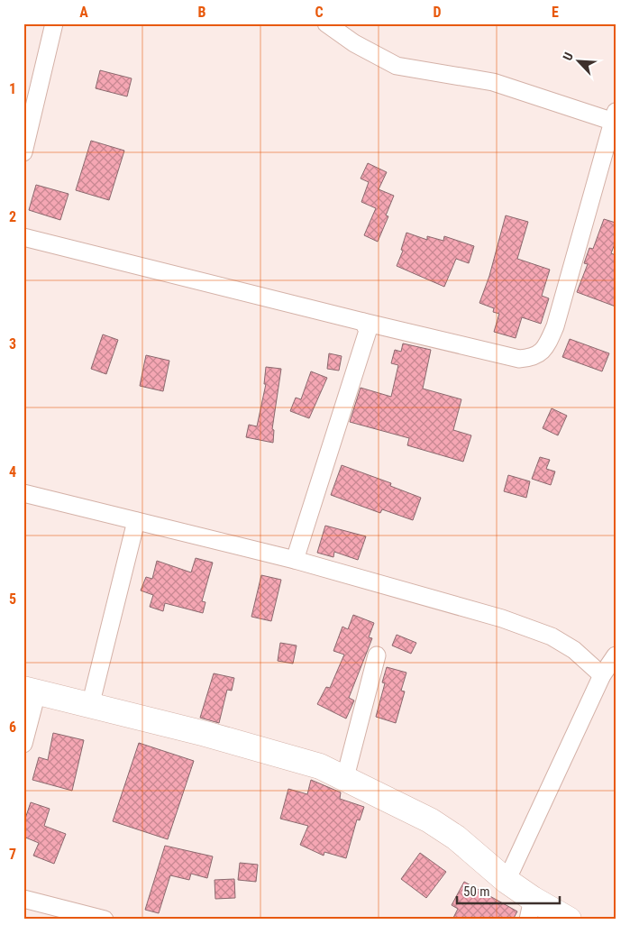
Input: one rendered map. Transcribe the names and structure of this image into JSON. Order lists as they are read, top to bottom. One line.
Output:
{"scale_bar":"50 m","north":"top left","grid":{"columns":["A","B","C","D","E"],"rows":["1","2","3","4","5","6","7"]}}
